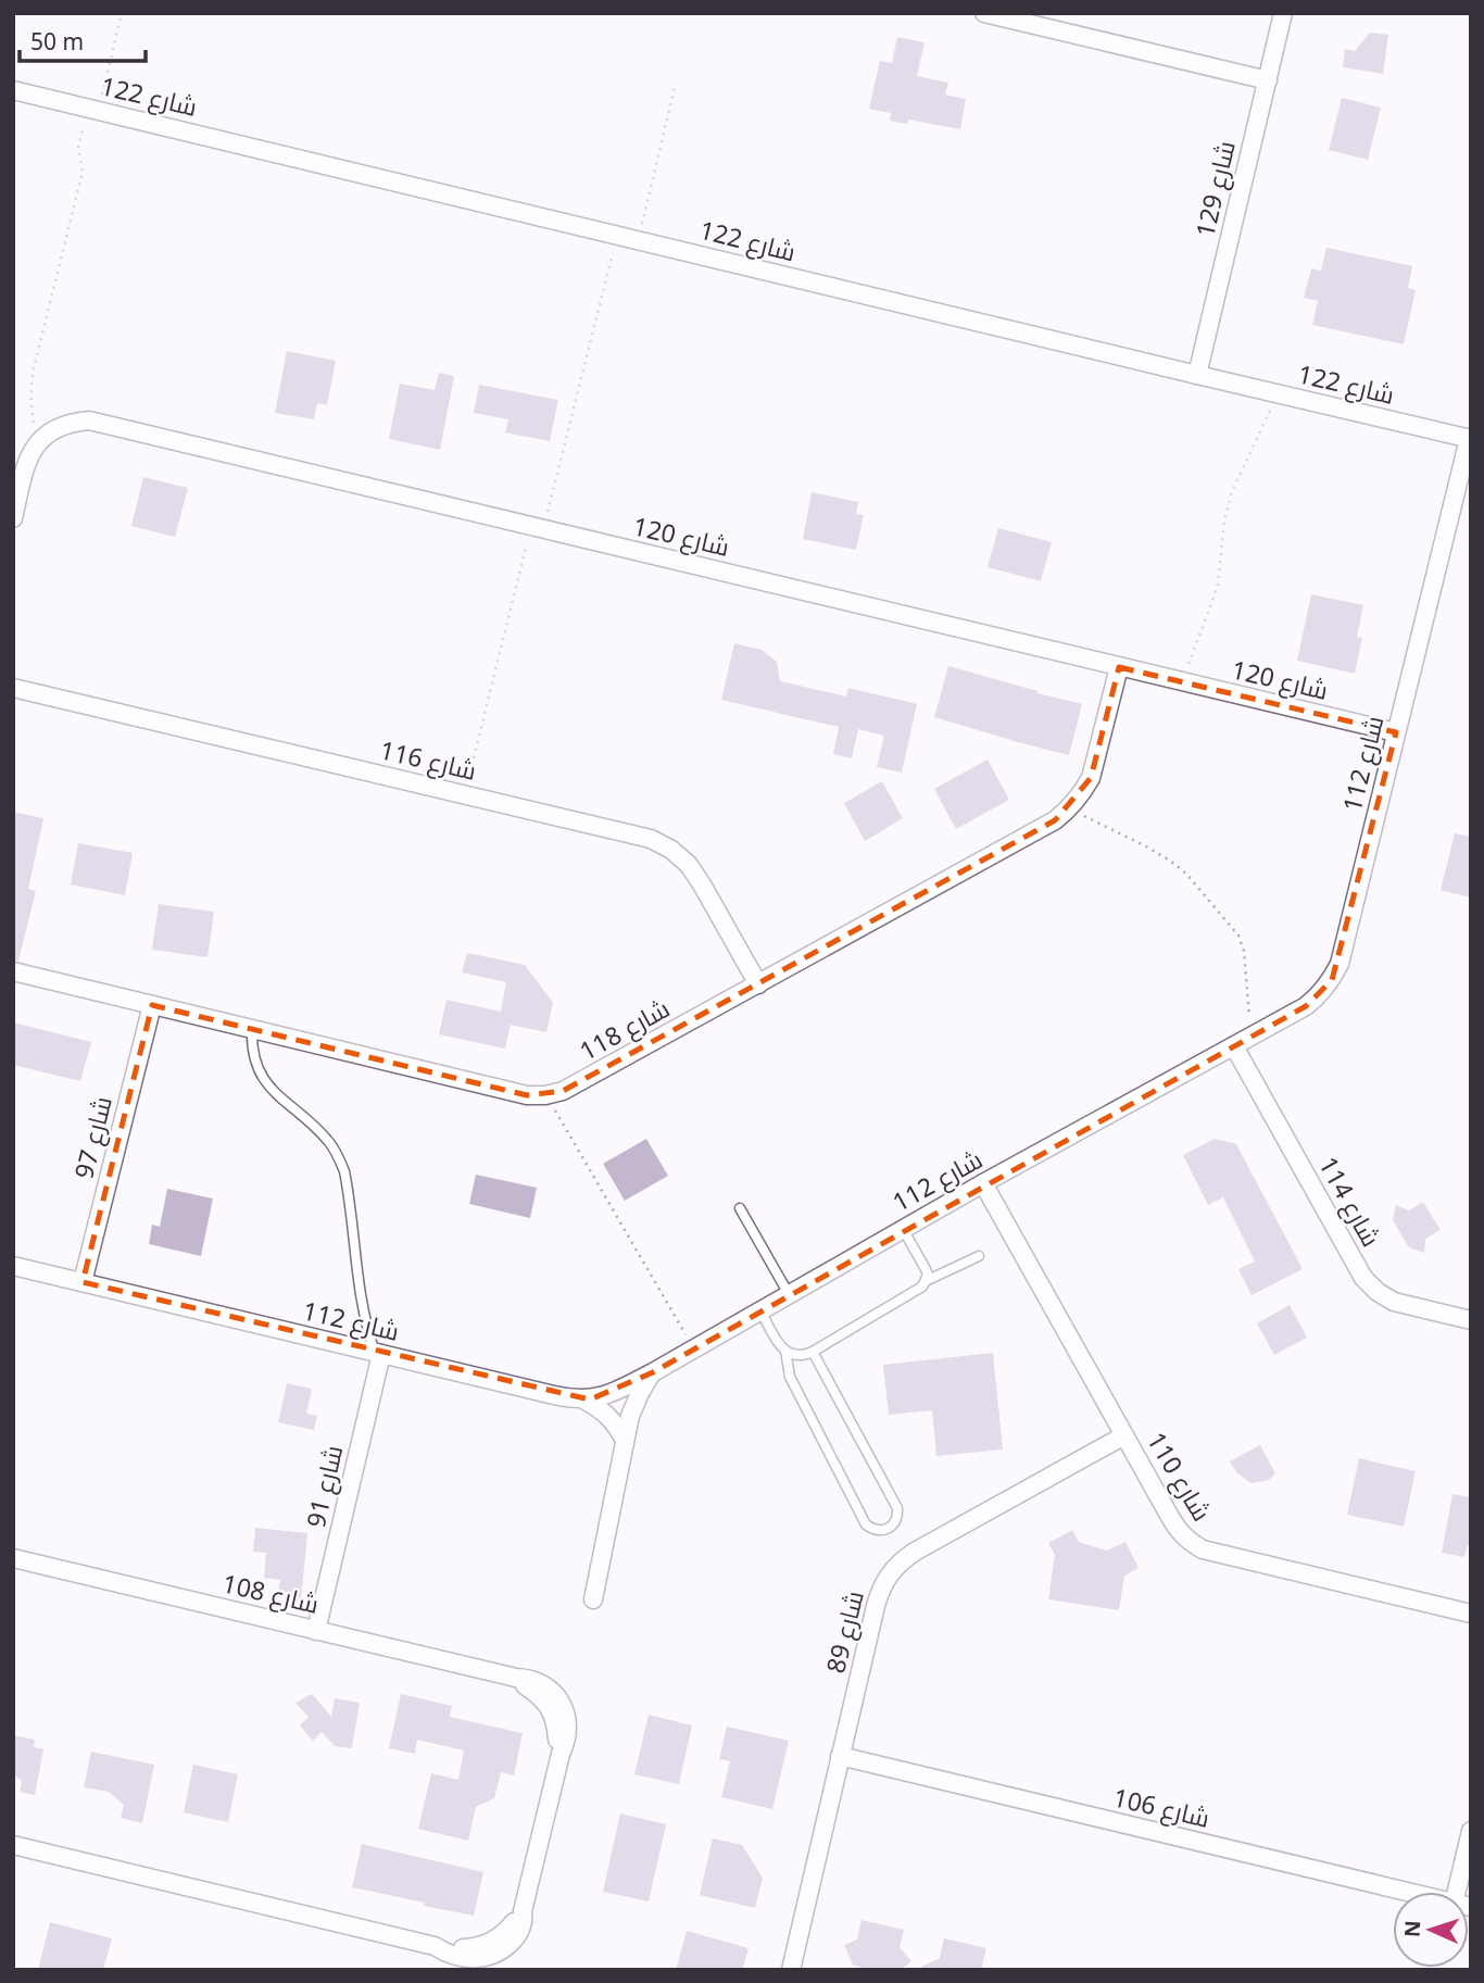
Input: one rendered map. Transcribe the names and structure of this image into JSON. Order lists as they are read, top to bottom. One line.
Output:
{"streets":{"street":["شارع 122","شارع 129","شارع 120","شارع 116","شارع 112","شارع 118","شارع 97","شارع 114","شارع 110","شارع 91","شارع 108","شارع 89","شارع 106"]},"crossings":[["شارع 122","شارع 129"],["شارع 122","شارع 112"],["شارع 120","شارع 112"],["شارع 120","شارع 118"],["شارع 116","شارع 118"],["شارع 112","شارع 97"],["شارع 112","شارع 114"],["شارع 112","شارع 110"],["شارع 112","شارع 91"],["شارع 118","شارع 97"],["شارع 110","شارع 89"],["شارع 91","شارع 108"],["شارع 89","شارع 106"]],"scale_bar":"50 m","north":"left"}
